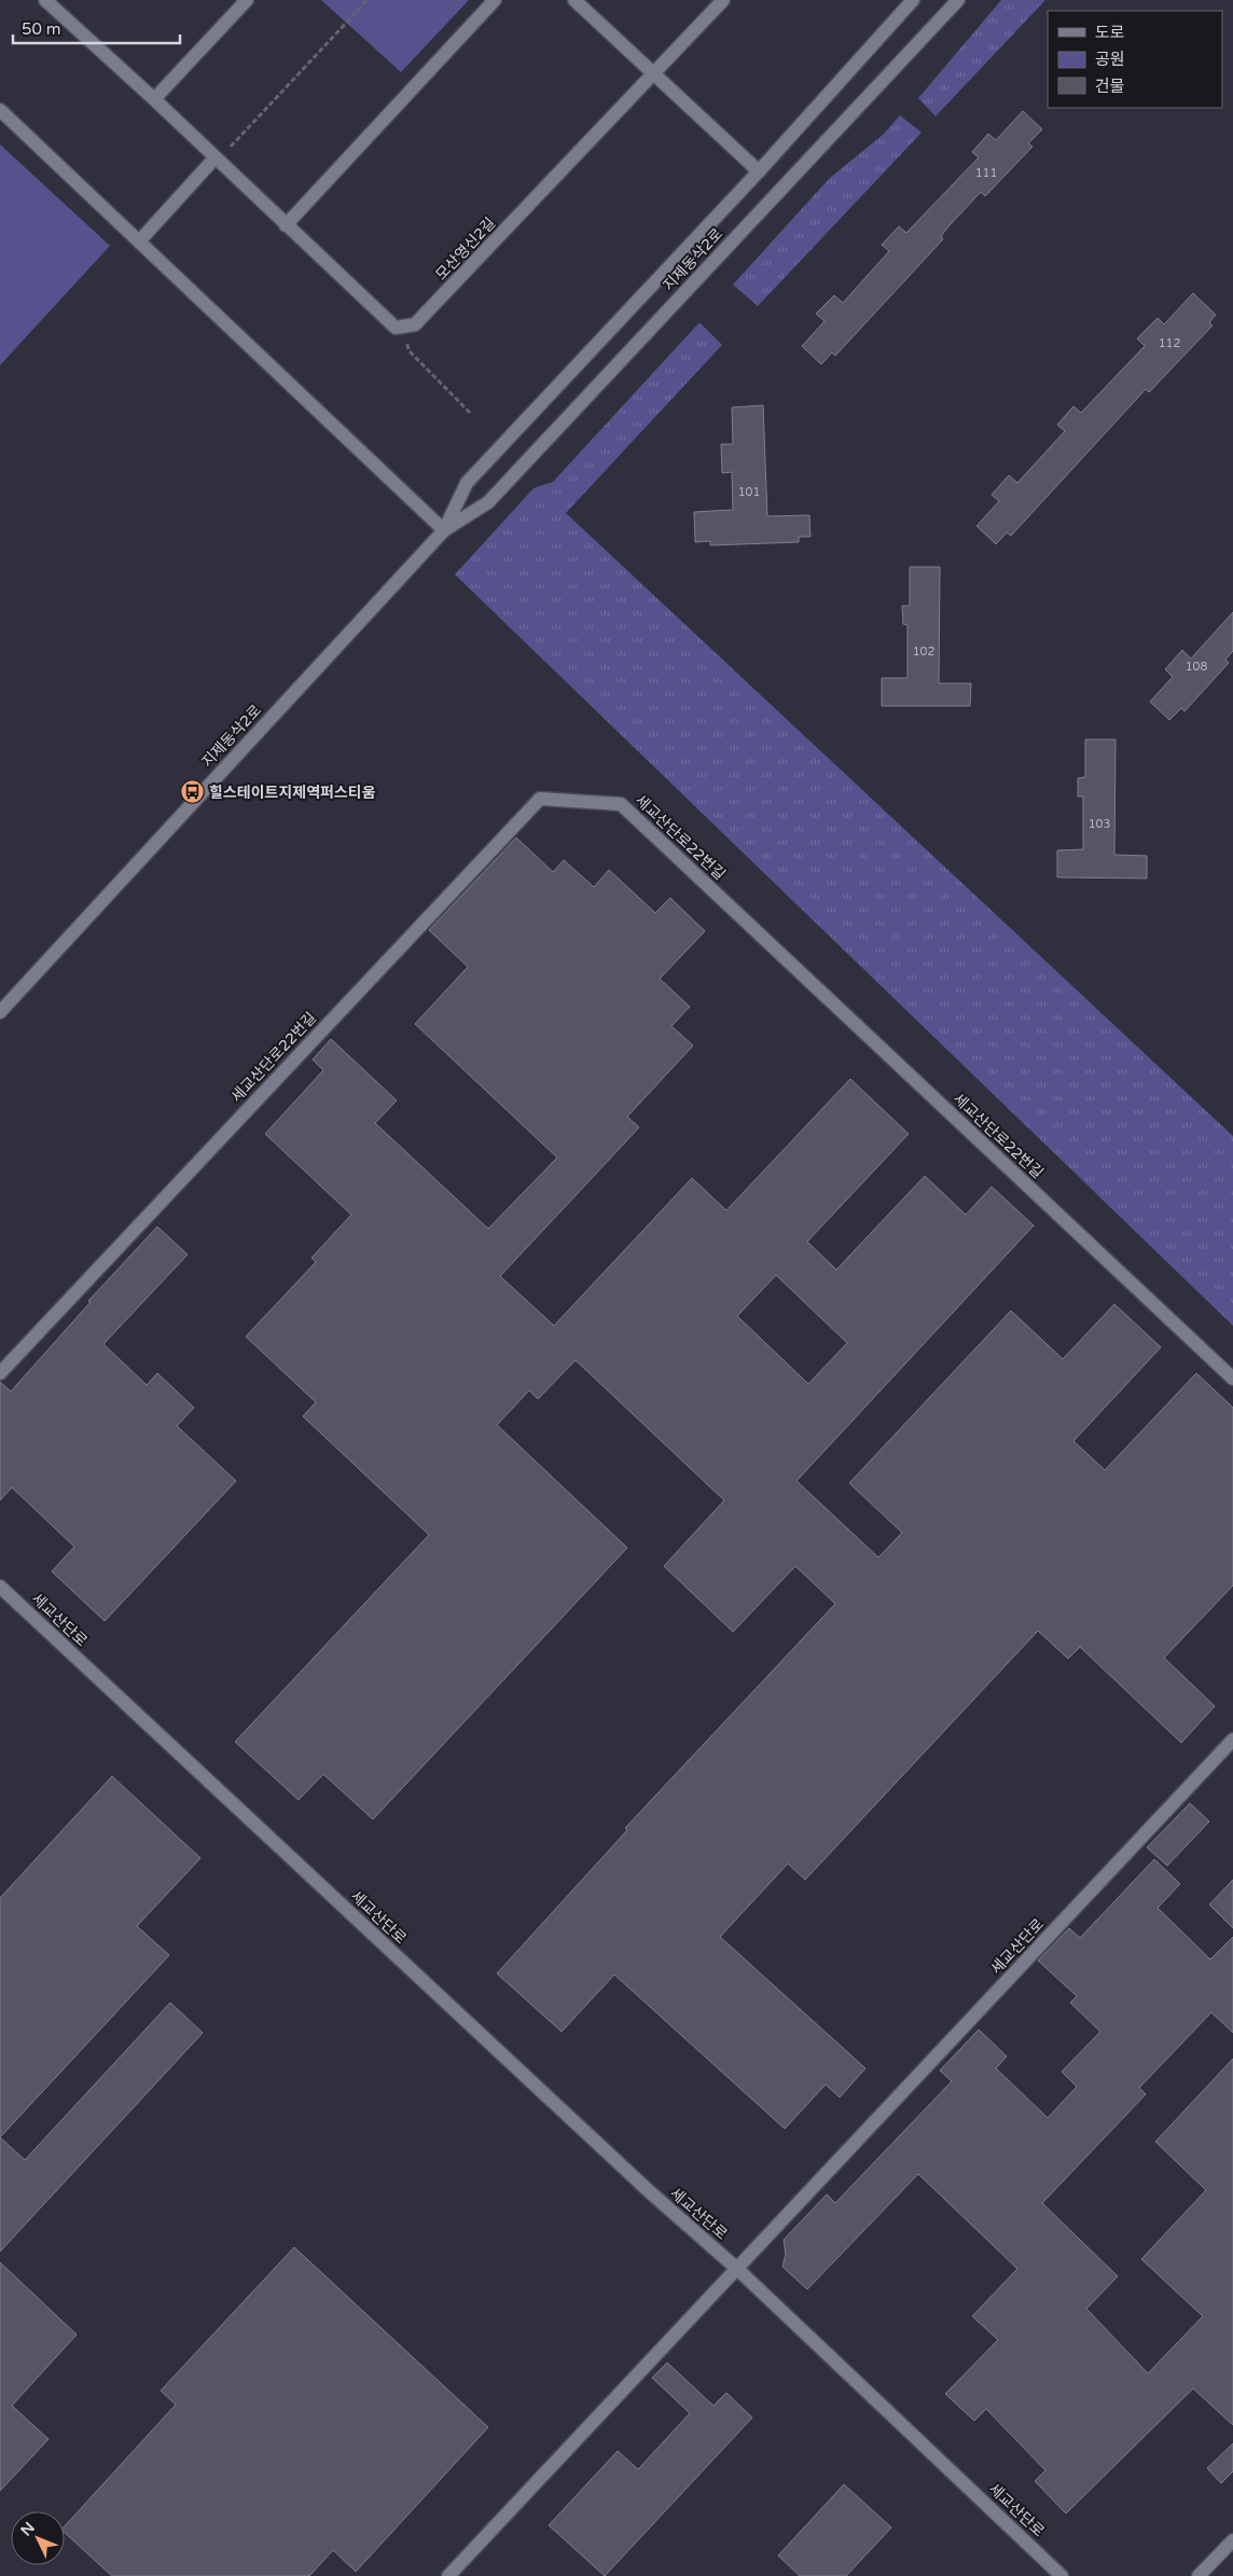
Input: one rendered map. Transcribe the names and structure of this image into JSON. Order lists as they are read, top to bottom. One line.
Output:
{"streets":{"street":["모산영신2길","지제동삭2로","세교산단로22번길","세교산단로"]},"places":{"bus stop":["힐스테이트지제역퍼스티움"]},"house_numbers":["111","112","101","102","108","103"],"legend":["도로","공원","건물"],"scale_bar":"50 m","north":"top left"}
